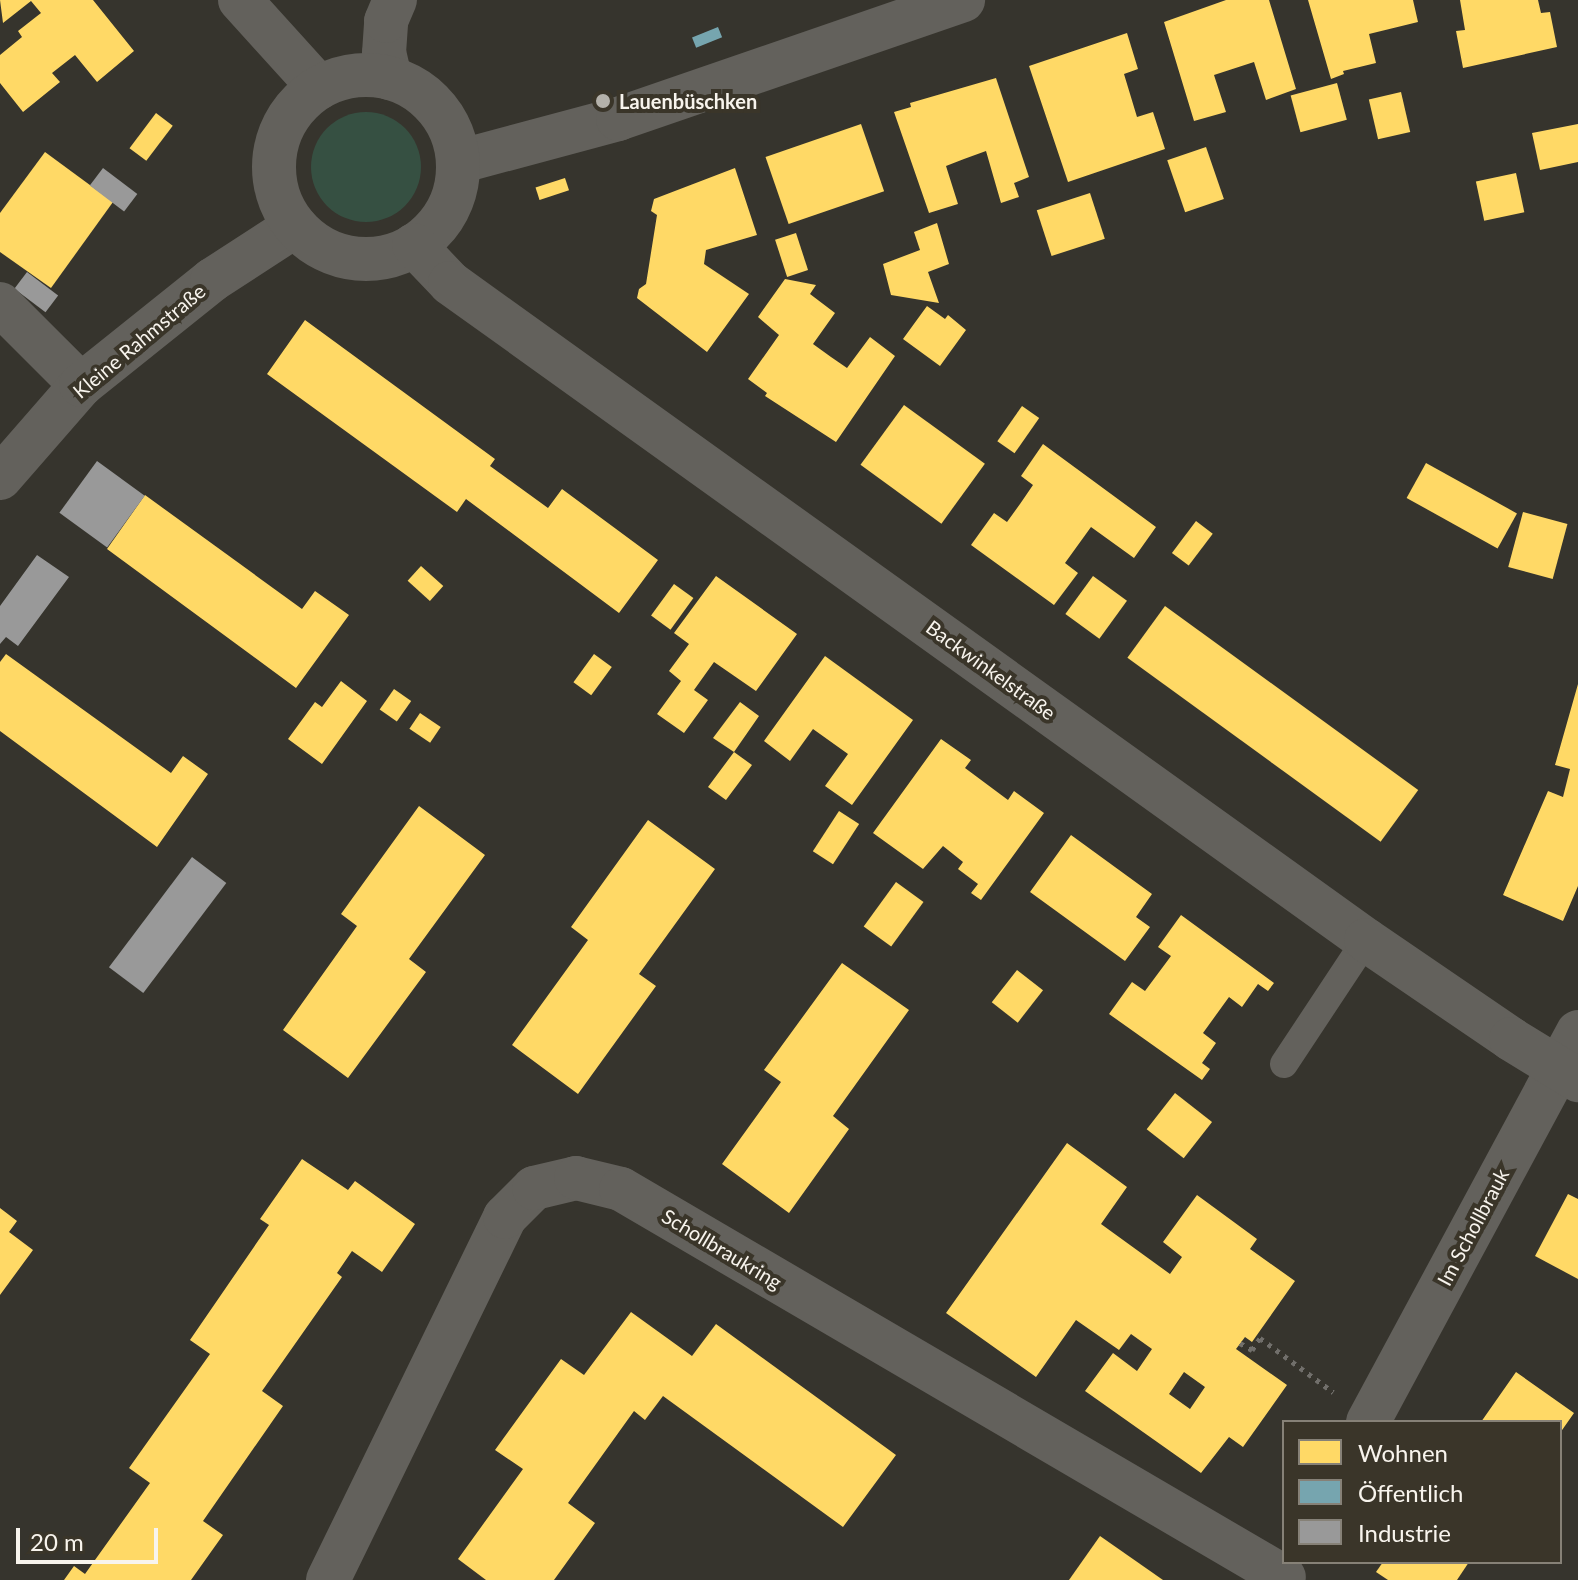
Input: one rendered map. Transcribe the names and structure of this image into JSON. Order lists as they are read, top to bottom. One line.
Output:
{"streets":{"street":["Kleine Rahmstraße","Backwinkelstraße","Im Schollbrauk","Schollbraukring"]},"crossings":[["Kleine Rahmstraße","Backwinkelstraße"],["Backwinkelstraße","Im Schollbrauk"]],"places":["Lauenbüschken"],"legend":["Wohnen","Öffentlich","Industrie"],"scale_bar":"20 m"}
